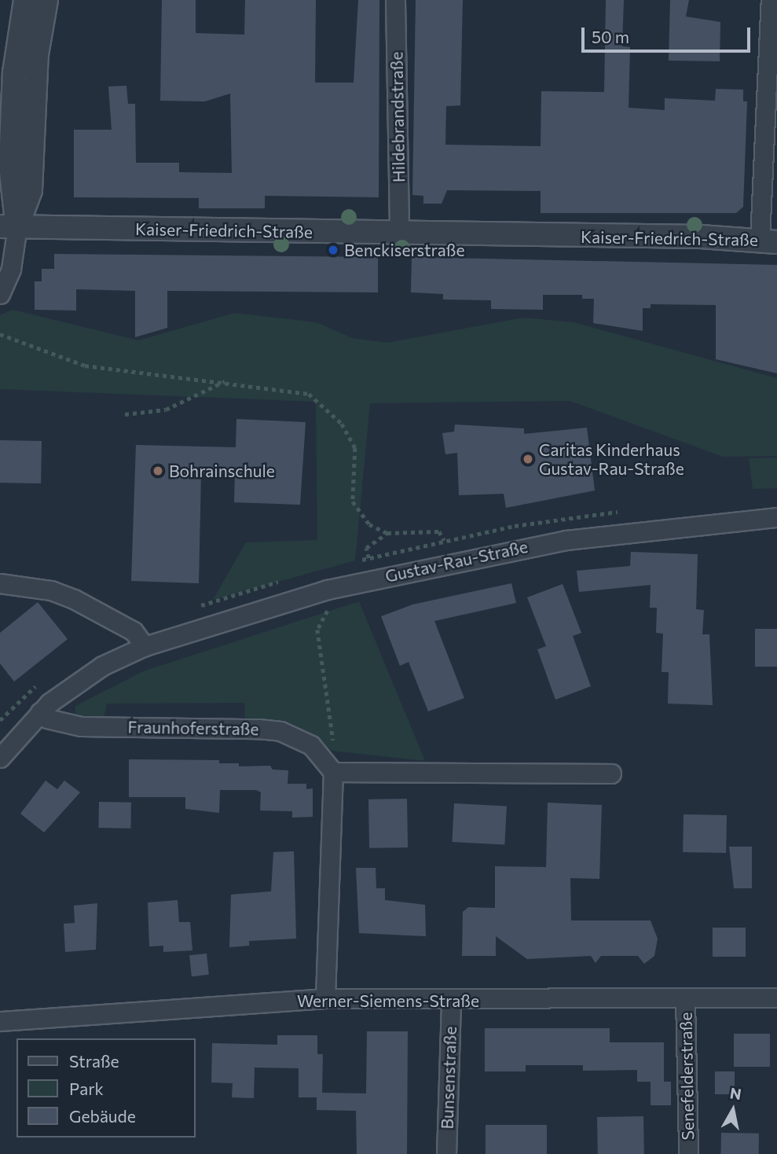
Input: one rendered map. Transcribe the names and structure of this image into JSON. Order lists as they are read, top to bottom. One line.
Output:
{"streets":{"street":["Hildebrandstraße","Kaiser-Friedrich-Straße","Gustav-Rau-Straße","Fraunhoferstraße","Werner-Siemens-Straße","Senefelderstraße","Bunsenstraße"]},"crossings":[["Hildebrandstraße","Kaiser-Friedrich-Straße"],["Gustav-Rau-Straße","Fraunhoferstraße"],["Werner-Siemens-Straße","Senefelderstraße"],["Werner-Siemens-Straße","Bunsenstraße"]],"places":["Benckiserstraße","Caritas Kinderhaus Gustav-Rau-Straße","Bohrainschule"],"legend":["Straße","Park","Gebäude"],"scale_bar":"50 m","north":"top"}
